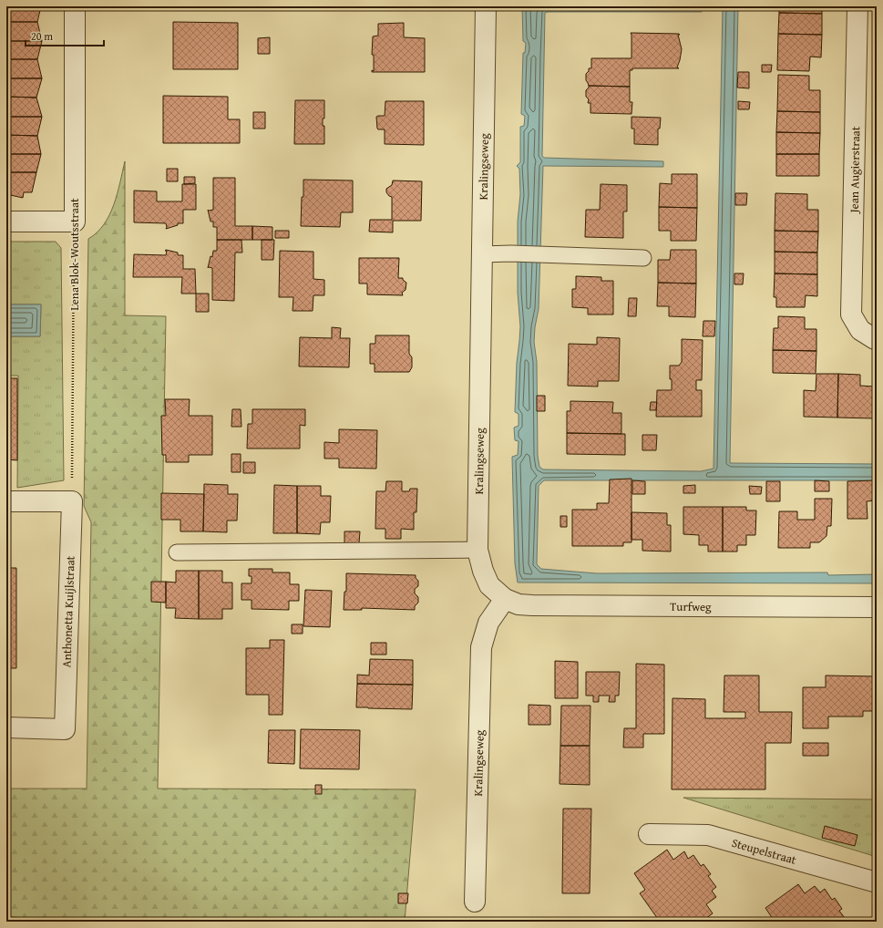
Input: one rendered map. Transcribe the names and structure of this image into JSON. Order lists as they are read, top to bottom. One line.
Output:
{"streets":{"street":["Kralingseweg","Jean Augierstraat","Lena Blok-Woutsstraat","Turfweg","Anthonetta Kuijlstraat","Steupelstraat"]},"crossings":[["Kralingseweg","Turfweg"],["Lena Blok-Woutsstraat","Anthonetta Kuijlstraat"]],"scale_bar":"20 m"}
